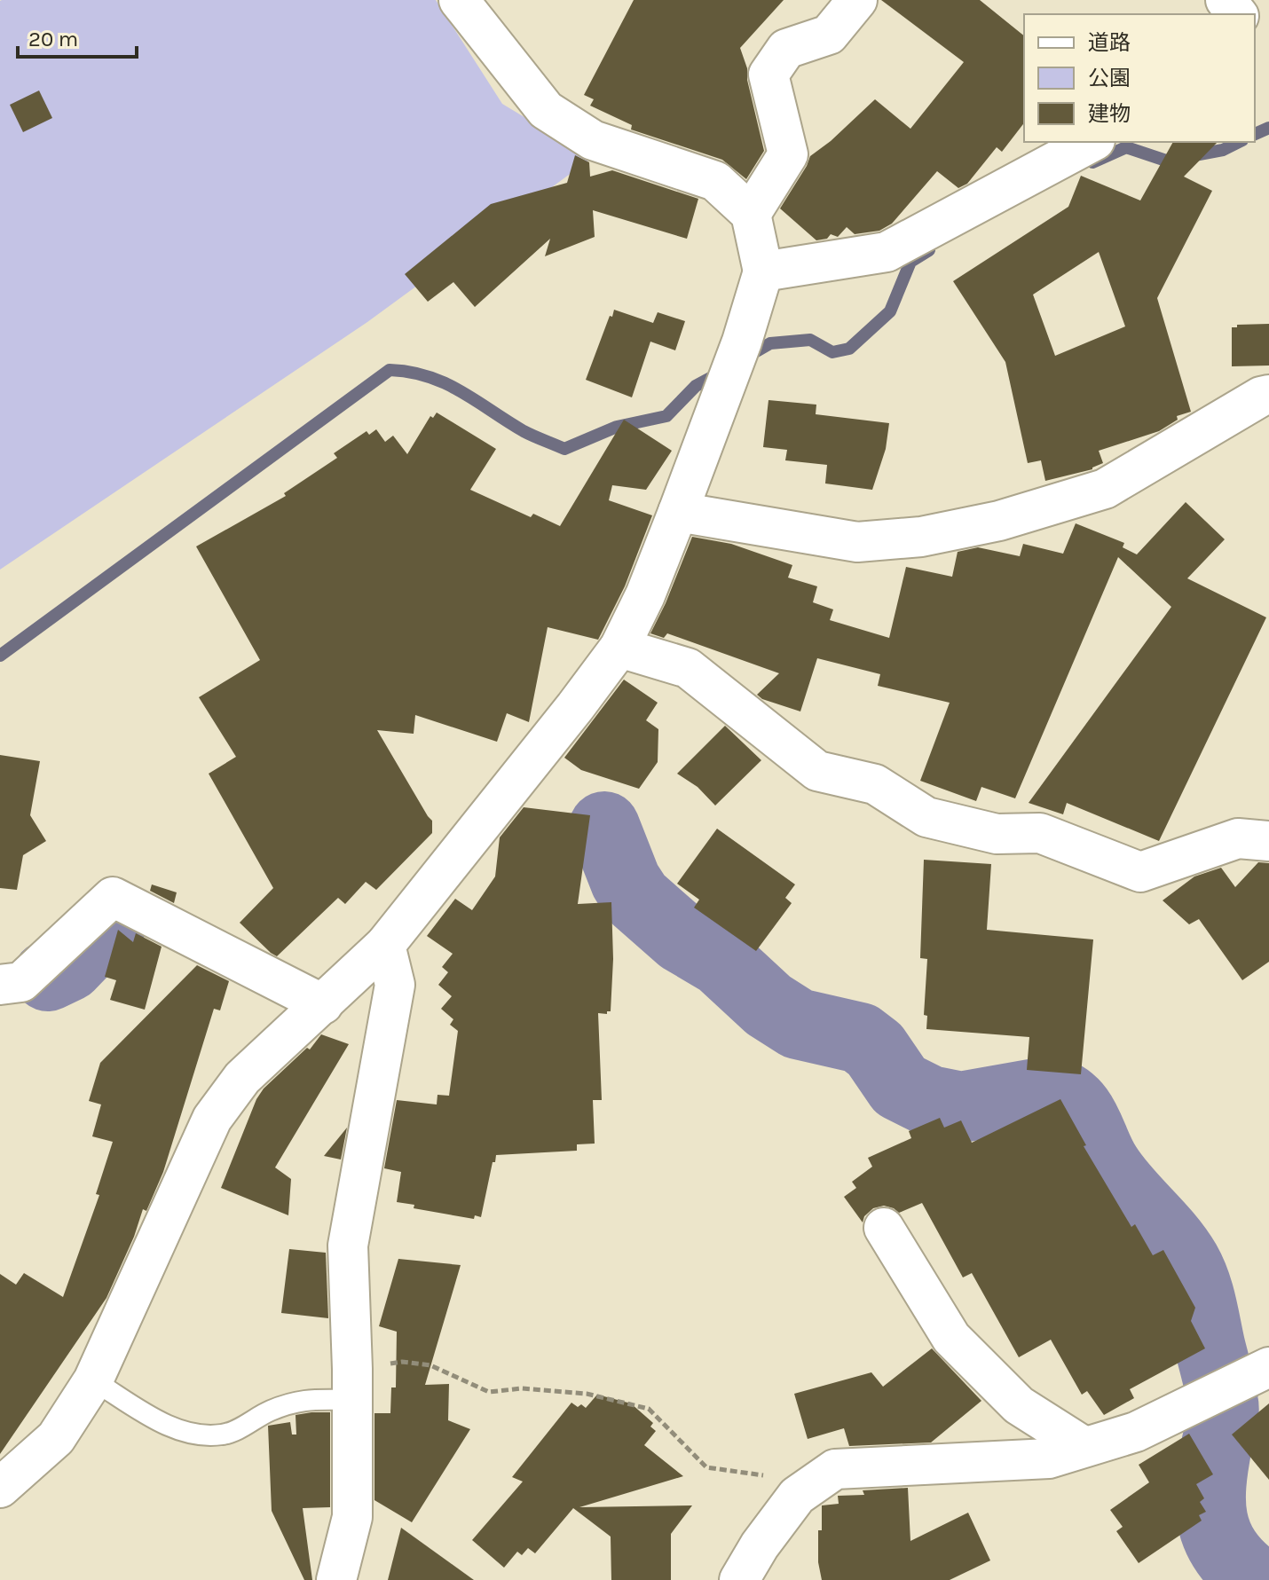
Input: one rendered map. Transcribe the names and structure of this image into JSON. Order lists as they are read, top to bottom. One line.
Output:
{"legend":["道路","公園","建物"],"scale_bar":"20 m"}
